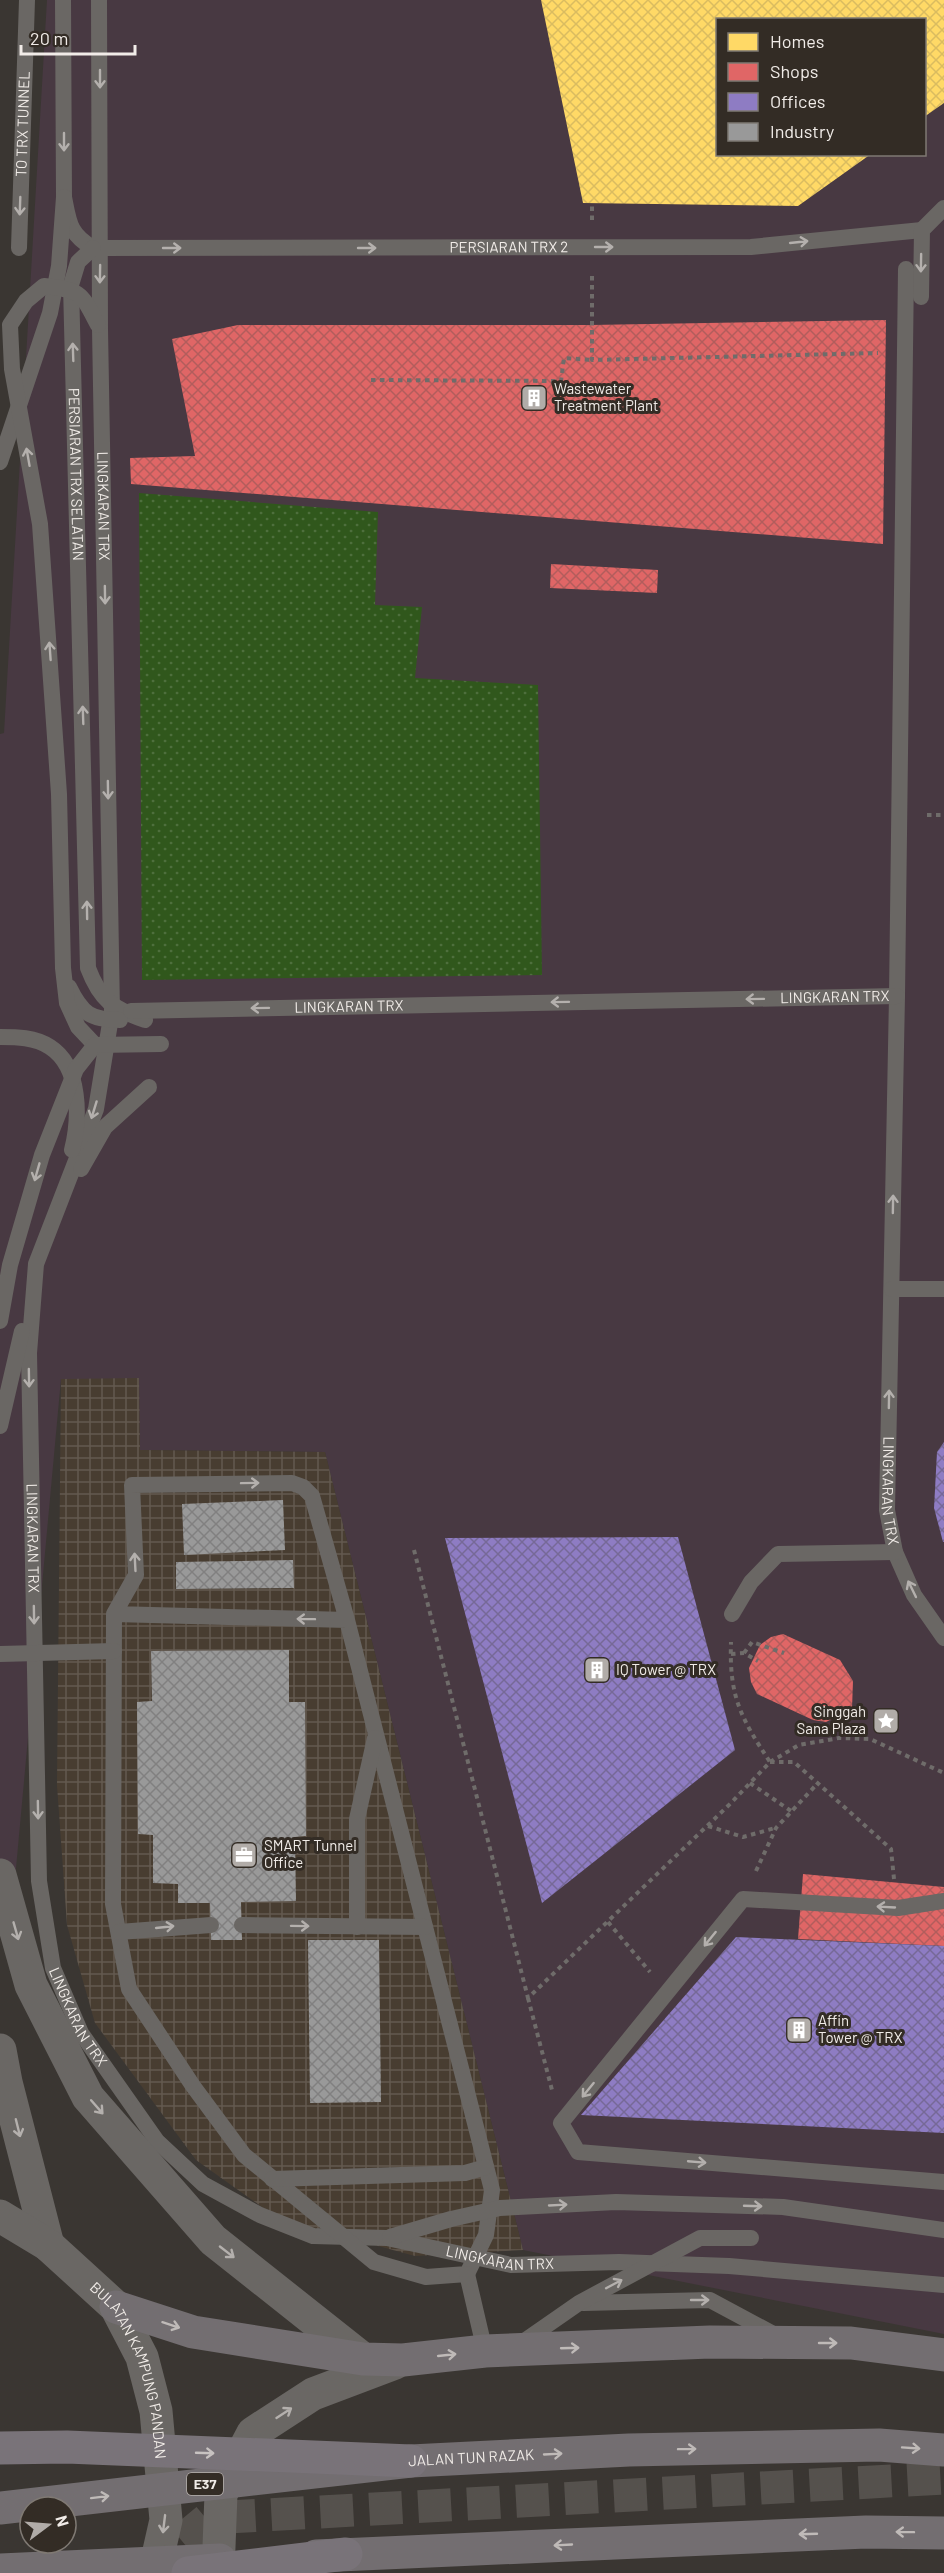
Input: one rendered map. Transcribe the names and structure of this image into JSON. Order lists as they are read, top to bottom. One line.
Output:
{"streets":{"main road":["BULATAN KAMPUNG PANDAN","JALAN TUN RAZAK","E37"],"lane":["TO TRX TUNNEL","PERSIARAN TRX 2","PERSIARAN TRX SELATAN","LINGKARAN TRX"]},"crossings":[["PERSIARAN TRX 2","PERSIARAN TRX SELATAN"]],"one_way":["PERSIARAN TRX 2","BULATAN KAMPUNG PANDAN"],"places":{"building":["Wastewater Treatment Plant","IQ Tower @ TRX","Affin Tower @ TRX"],"place":["Singgah Sana Plaza"],"office":["SMART Tunnel Office"]},"legend":["Homes","Shops","Offices","Industry"],"scale_bar":"20 m","north":"right"}
